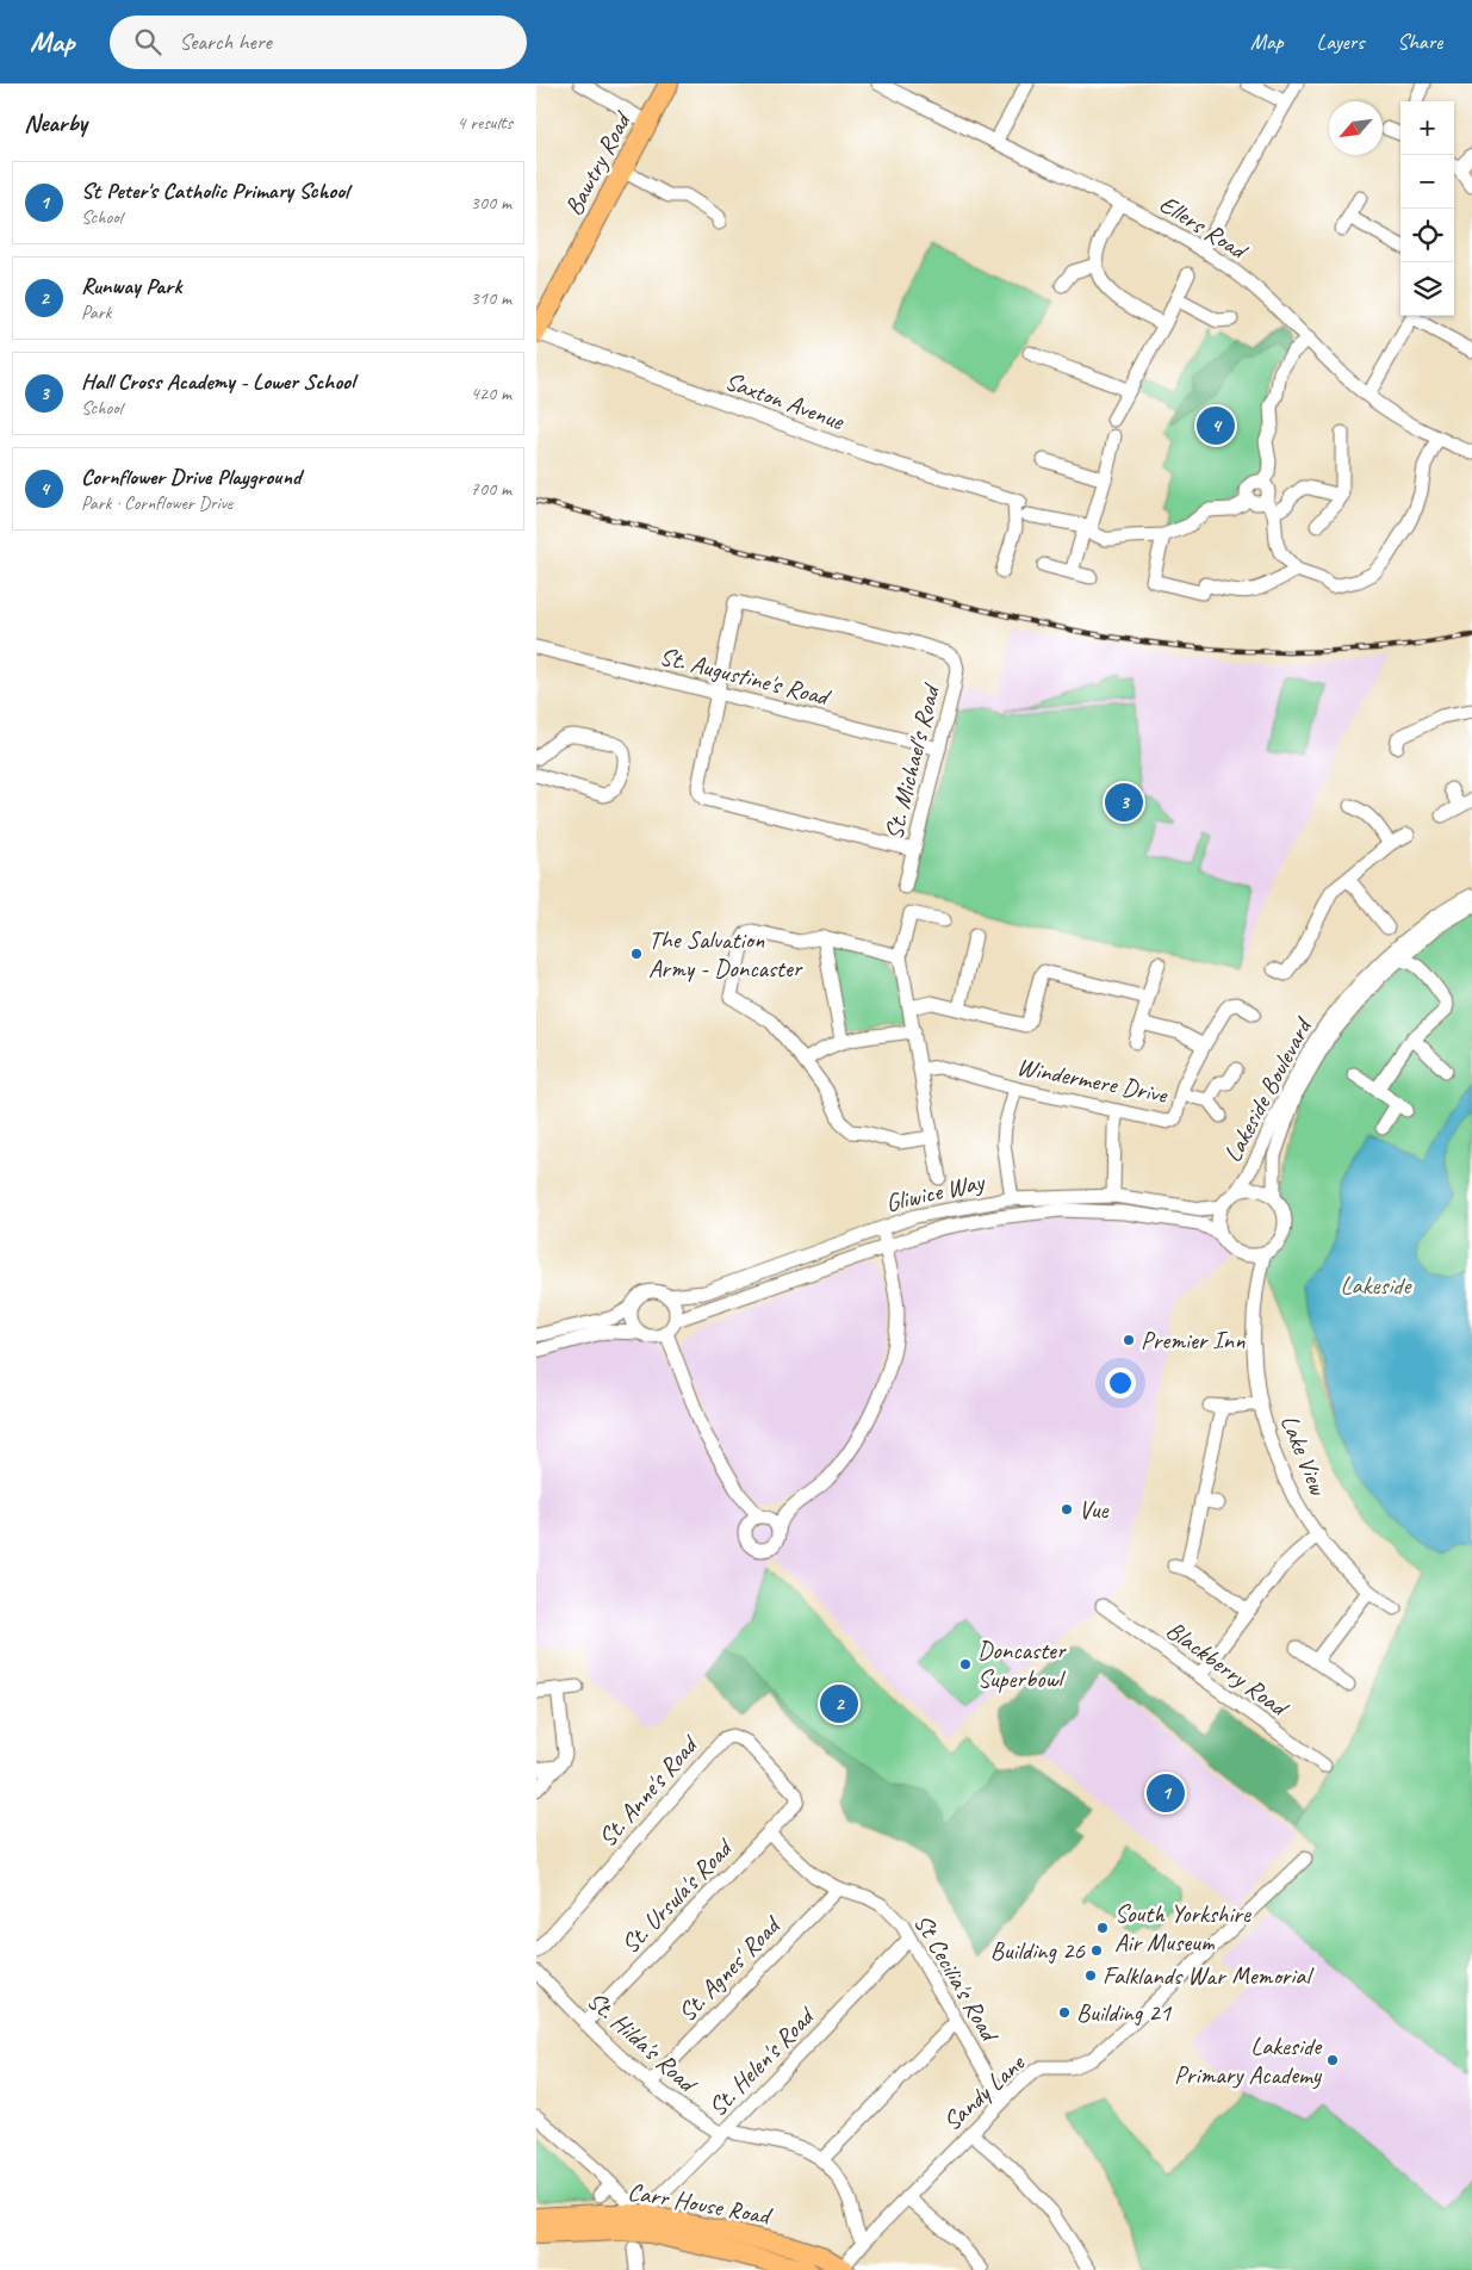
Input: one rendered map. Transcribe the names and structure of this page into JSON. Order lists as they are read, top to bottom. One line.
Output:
{"streets":{"highway":["Bawtry Road","Carr House Road"],"street":["Ellers Road","Saxton Avenue","St. Augustine's Road","St. Michael's Road","Windermere Drive","Lakeside Boulevard","Gliwice Way","Lake View","Blackberry Road","St. Anne's Road","St. Ursula's Road","St. Agnes' Road","St Cecilia's Road","St. Hilda's Road","St. Helen's Road","Sandy Lane"]},"crossings":[["Bawtry Road","Saxton Avenue"],["St. Augustine's Road","St. Michael's Road"],["Lakeside Boulevard","Gliwice Way"],["Lakeside Boulevard","Lake View"],["Gliwice Way","Lake View"],["St. Anne's Road","St. Ursula's Road"],["St. Ursula's Road","St Cecilia's Road"],["St. Ursula's Road","St. Hilda's Road"],["St. Agnes' Road","St Cecilia's Road"],["St. Agnes' Road","St. Hilda's Road"],["St Cecilia's Road","St. Helen's Road"],["St Cecilia's Road","Sandy Lane"],["St. Hilda's Road","St. Helen's Road"],["St. Hilda's Road","Sandy Lane"],["St. Helen's Road","Carr House Road"],["Sandy Lane","Carr House Road"]],"parks":["Lakeside"],"places":["The Salvation Army - Doncaster","Premier Inn","Vue","Doncaster Superbowl","South Yorkshire Air Museum","Building 26","Falklands War Memorial","Building 21","Lakeside Primary Academy"],"north":"bottom left","page":{"header":"Map","search":"Search here","nav":["Map","Layers","Share"],"heading":["Nearby","4 results"],"map_buttons":["+","−"],"list":[{"mark":"1","name":"St Peter's Catholic Primary School","note":"School","value":"300 m"},{"mark":"2","name":"Runway Park","note":"Park","value":"310 m"},{"mark":"3","name":"Hall Cross Academy - Lower School","note":"School","value":"420 m"},{"mark":"4","name":"Cornflower Drive Playground","note":"Park · Cornflower Drive","value":"700 m"}],"pins":["4","3","2","1"]}}
